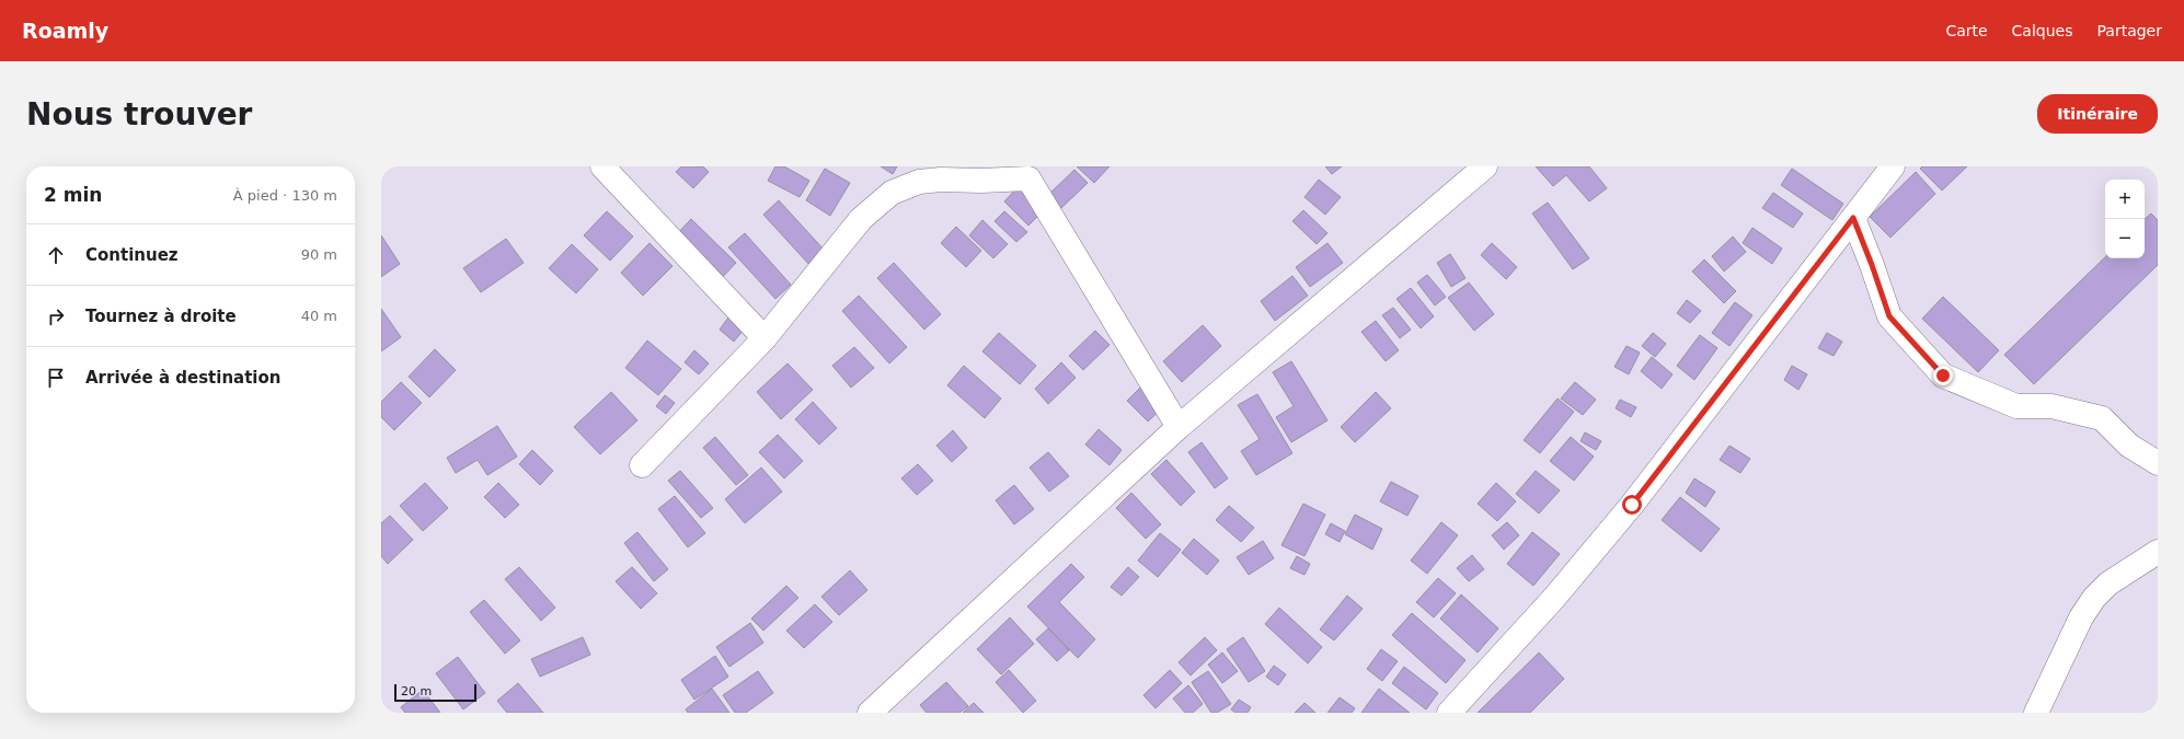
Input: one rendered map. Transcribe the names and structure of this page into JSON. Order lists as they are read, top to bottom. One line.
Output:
{"scale_bar":"20 m","page":{"header":"Roamly","nav":["Carte","Calques","Partager"],"buttons":"Itinéraire","title":"Nous trouver","heading":["2 min","À pied · 130 m"],"map_buttons":["+","−"],"list":[["Continuez","90 m"],["Tournez à droite","40 m"],"Arrivée à destination"],"scale":"20 m"}}
